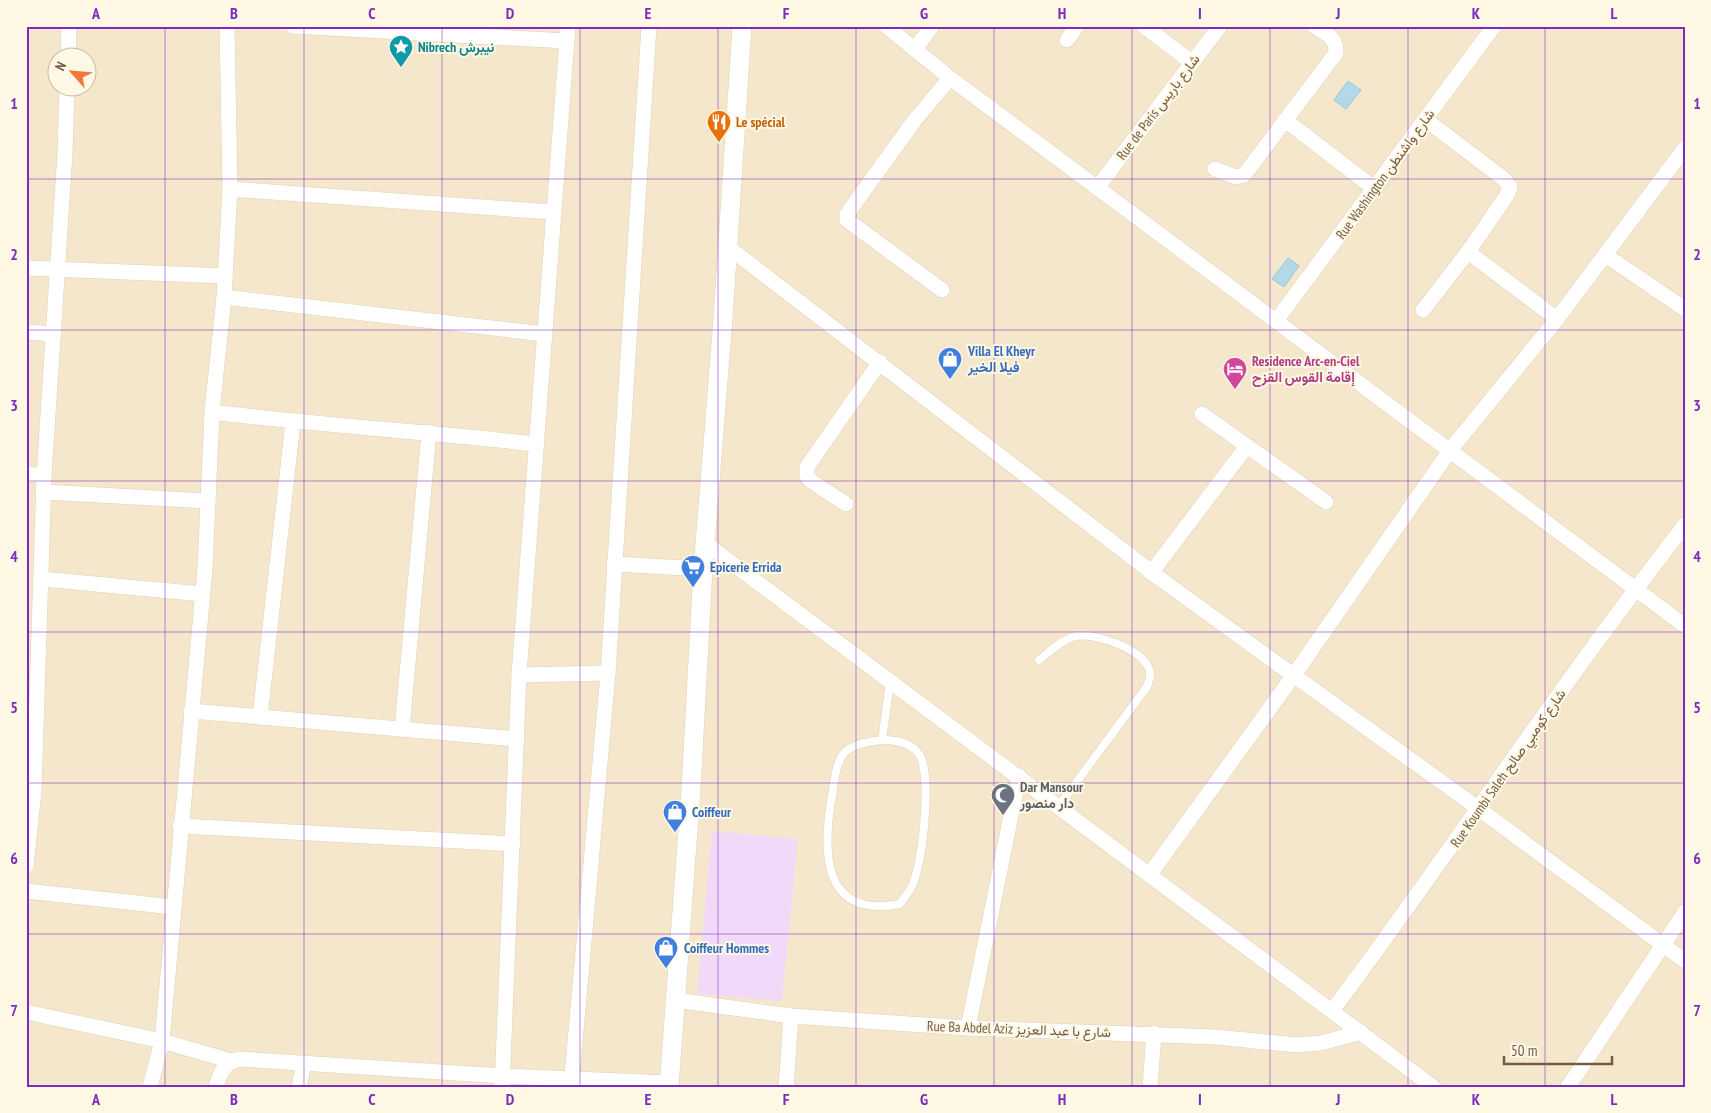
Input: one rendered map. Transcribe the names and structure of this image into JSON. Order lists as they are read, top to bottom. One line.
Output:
{"streets":{"street":["Rue de Paris شارع باريس","Rue Washington شارع واشنطن","Rue Koumbi Saleh شارع كومبي صالح","Rue Ba Abdel Aziz شارع با عبد العزيز"]},"places":{"place":["Nibrech نيبرش"],"restaurant":["Le spécial"],"shop":["Villa El Kheyr فيلا الخير","Coiffeur","Coiffeur Hommes"],"hotel":["Residence Arc-en-Ciel إقامة القوس القزح"],"supermarket":["Epicerie Errida"],"mosque":["Dar Mansour دار منصور"]},"scale_bar":"50 m","north":"top left","grid":{"columns":["A","B","C","D","E","F","G","H","I","J","K","L"],"rows":["1","2","3","4","5","6","7"]}}
